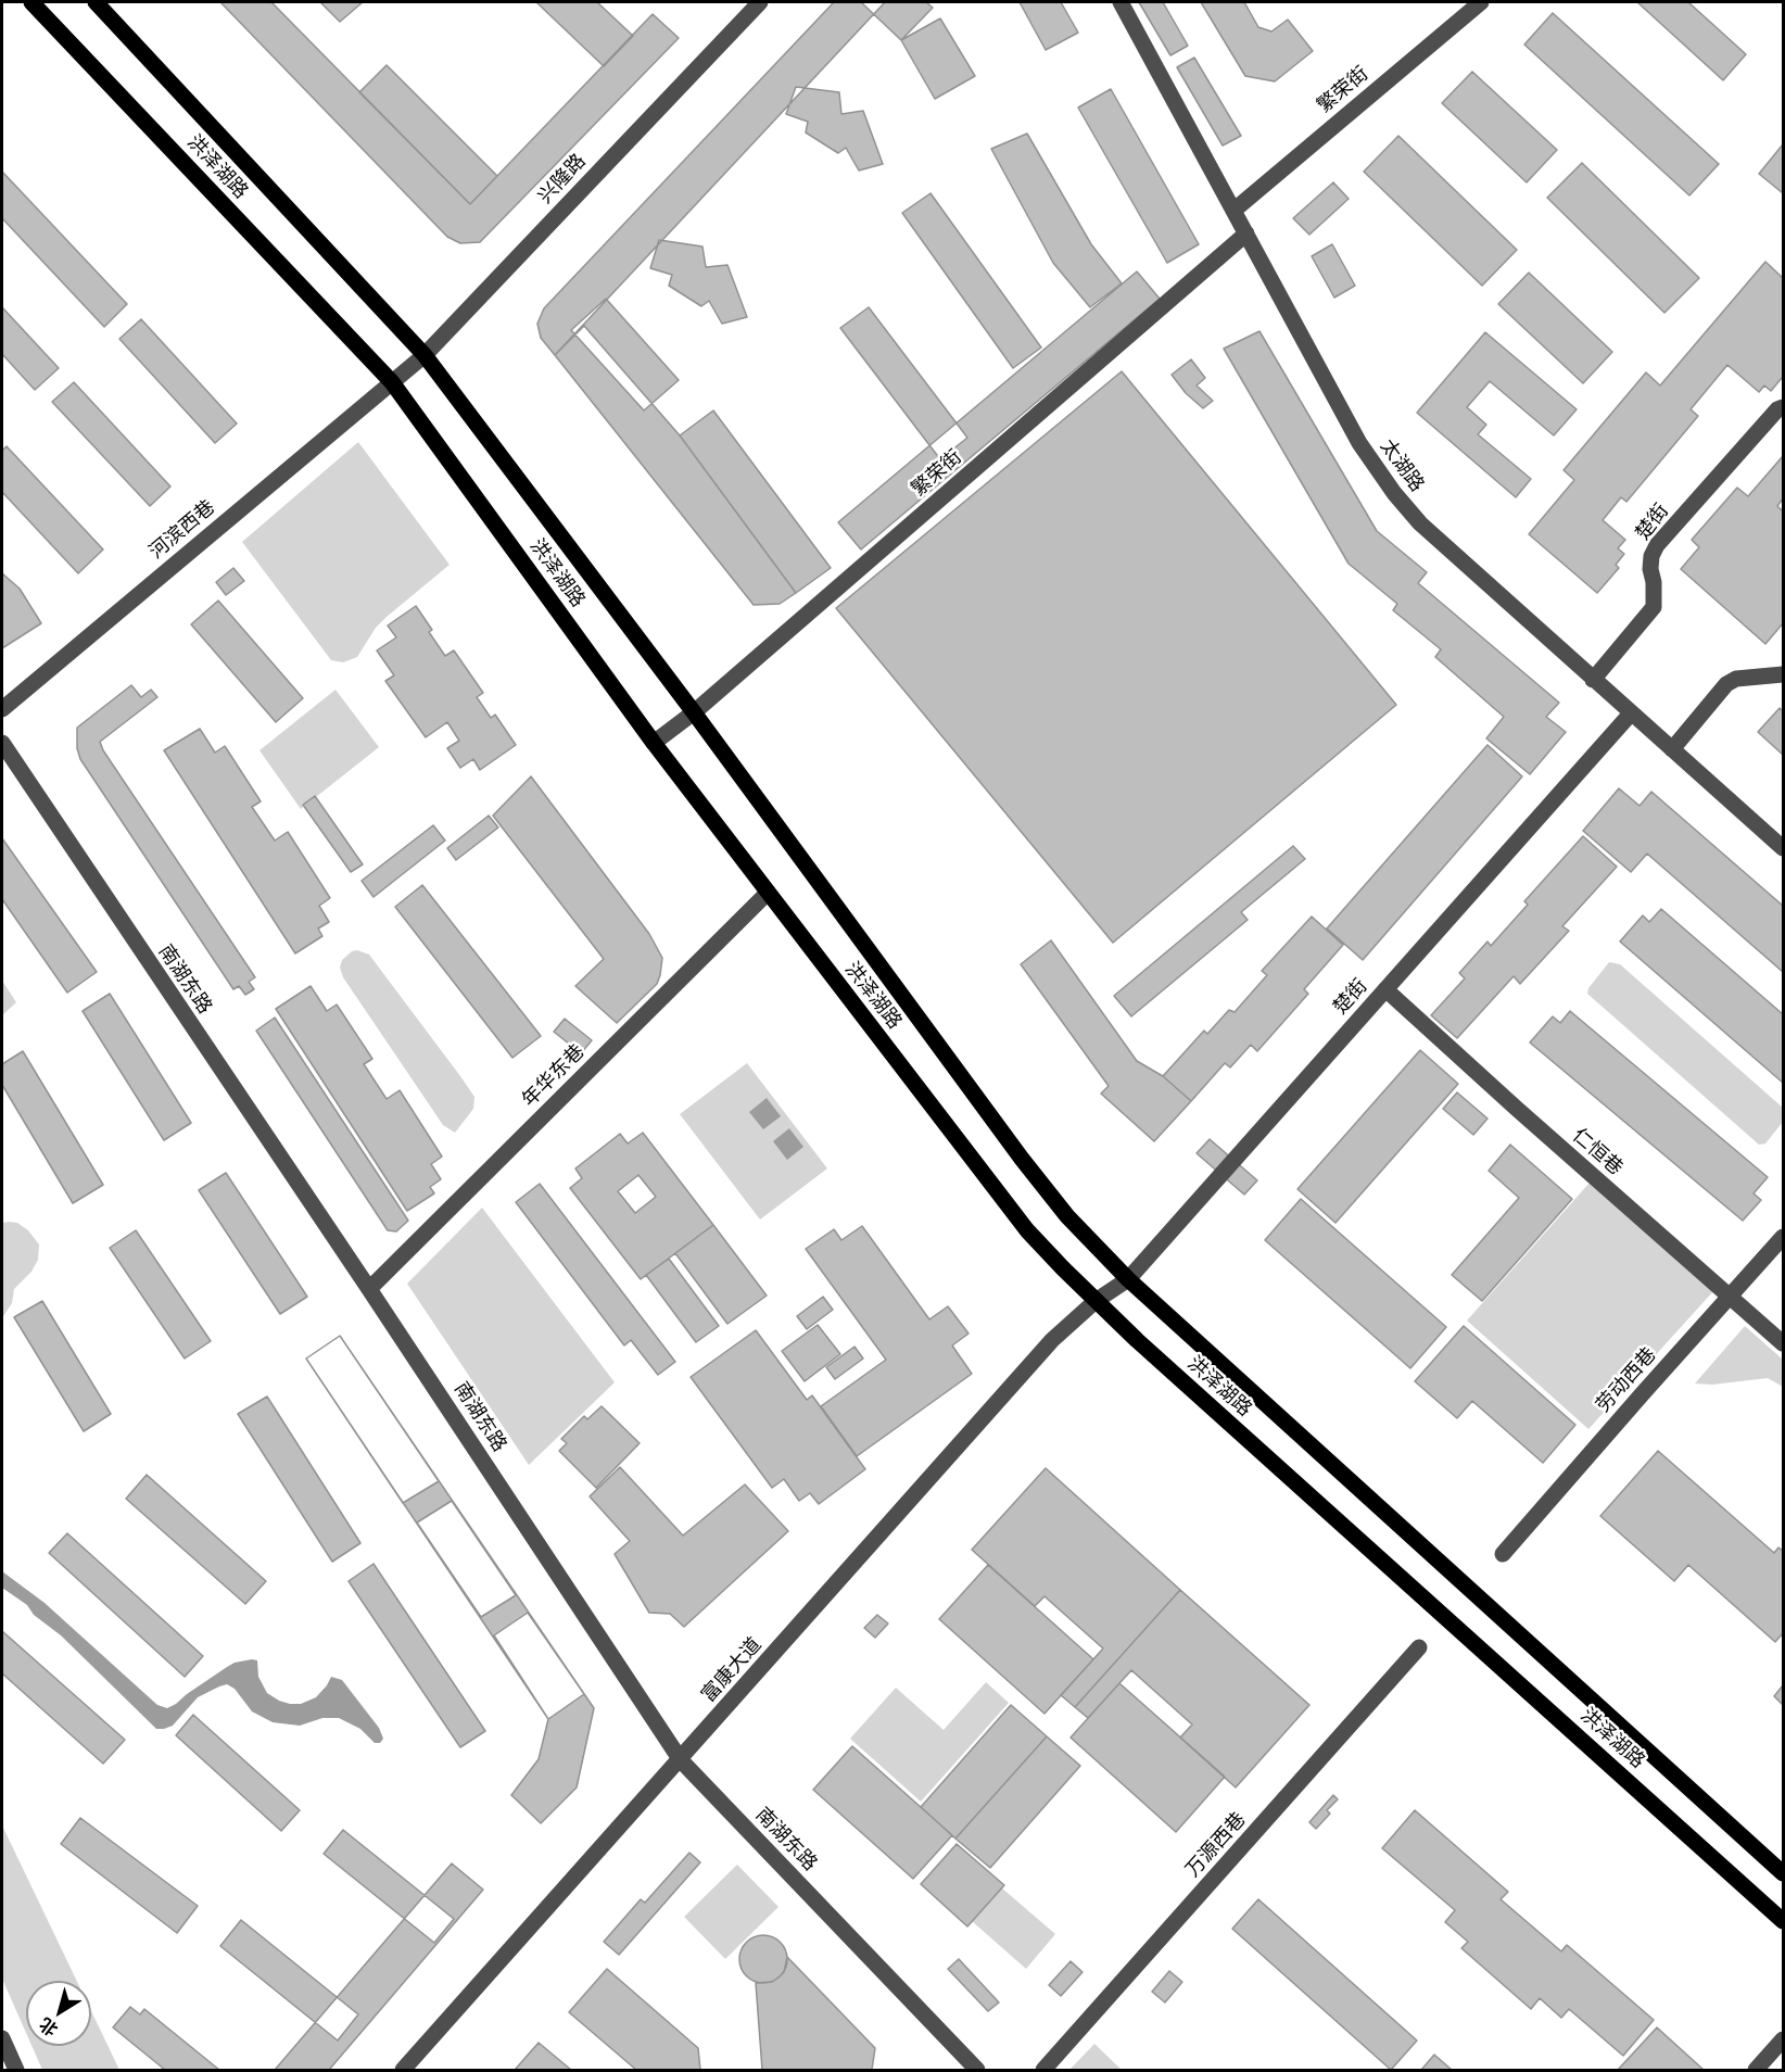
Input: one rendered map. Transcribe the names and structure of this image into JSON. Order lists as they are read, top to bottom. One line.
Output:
{"streets":{"main road":["洪泽湖路"],"street":["繁荣街","兴隆路","太湖路","楚街","河滨西巷","南湖东路","年华东巷","仁恒巷","劳动西巷","富康大道","万源西巷"]},"crossings":[["繁荣街","洪泽湖路"],["繁荣街","太湖路"],["洪泽湖路","兴隆路"],["洪泽湖路","楚街"],["洪泽湖路","河滨西巷"],["洪泽湖路","年华东巷"],["洪泽湖路","富康大道"],["兴隆路","河滨西巷"],["太湖路","楚街"],["楚街","仁恒巷"],["楚街","富康大道"],["南湖东路","年华东巷"],["南湖东路","富康大道"],["仁恒巷","劳动西巷"]],"north":"bottom left"}
